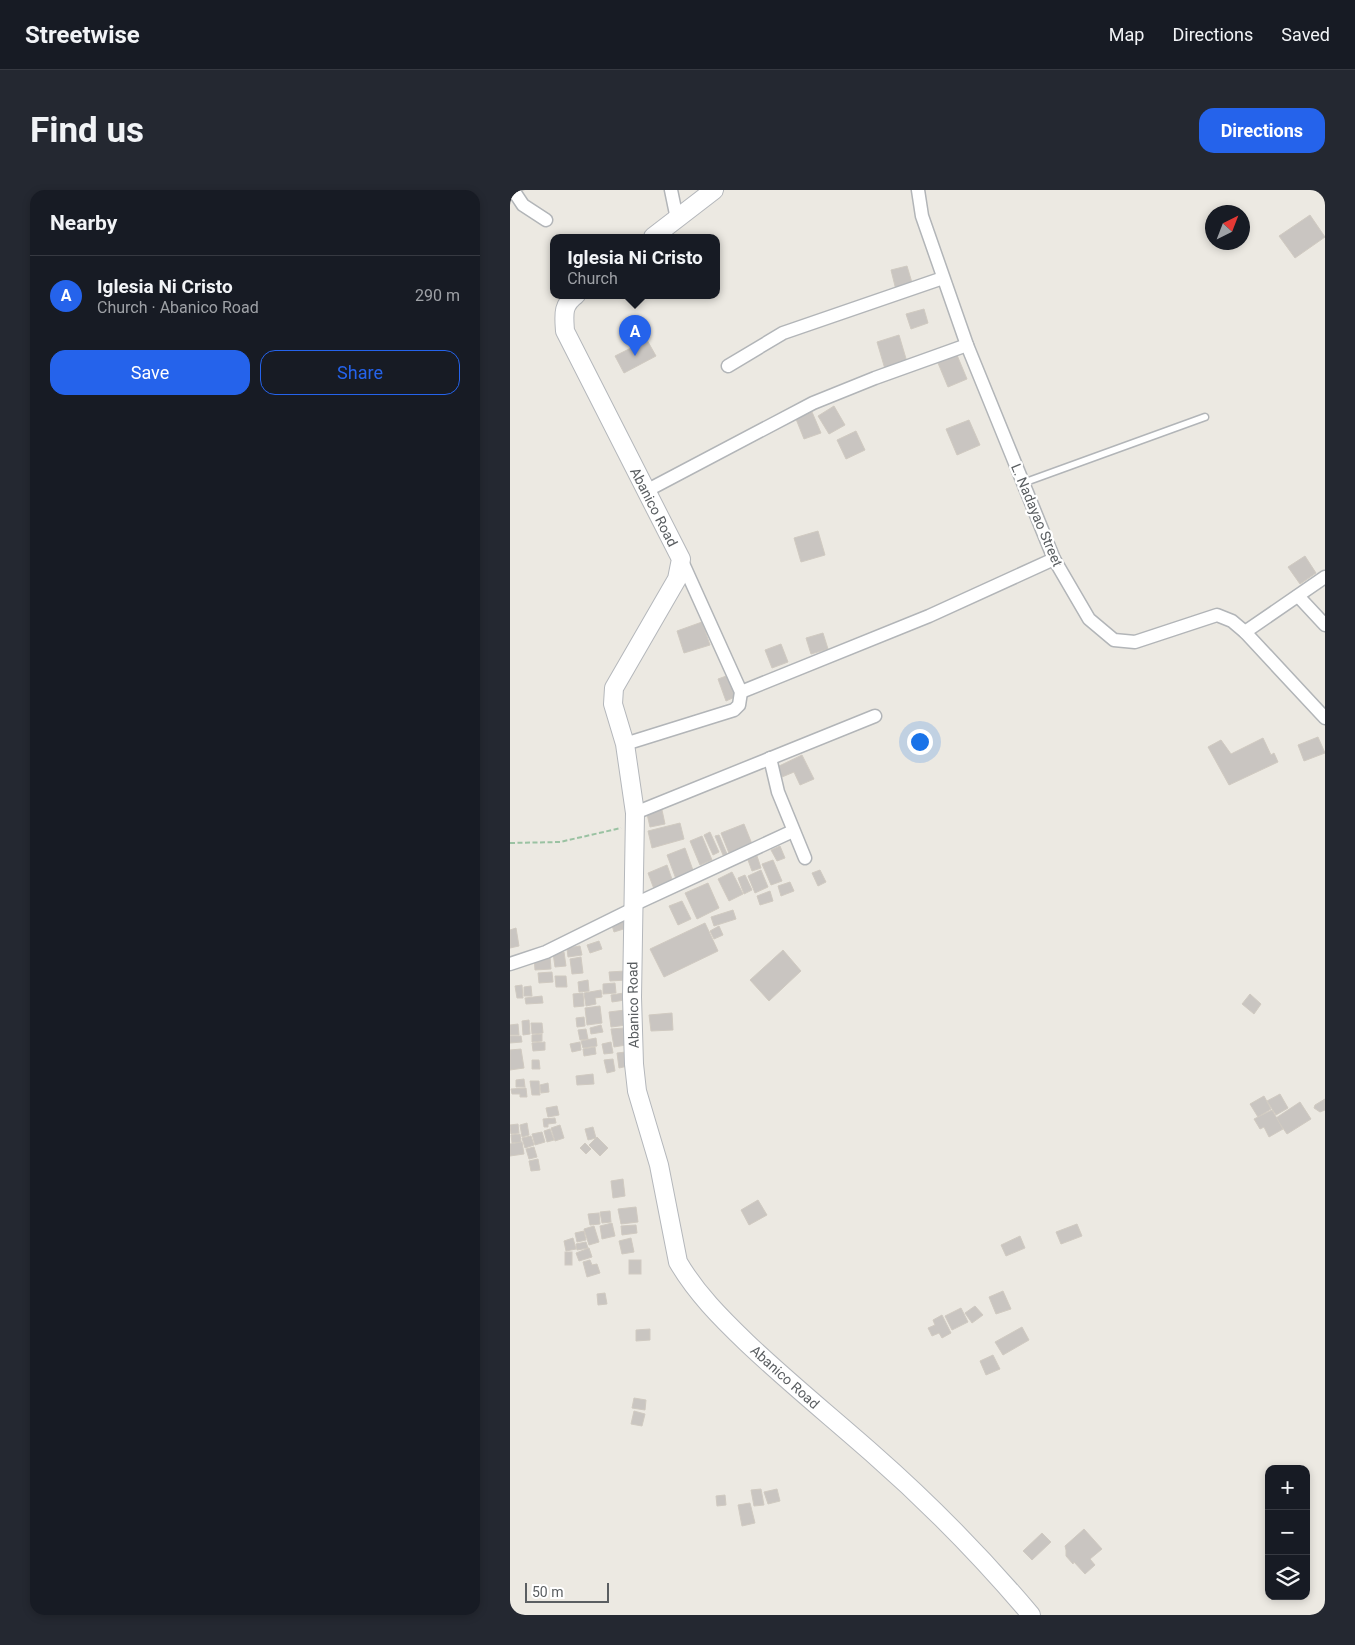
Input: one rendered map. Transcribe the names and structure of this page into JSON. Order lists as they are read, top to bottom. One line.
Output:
{"streets":{"street":["Abanico Road","L. Nadayao Street"]},"scale_bar":"50 m","north":"top right","page":{"header":"Streetwise","nav":["Map","Directions","Saved"],"buttons":["Directions",["Save","Share"]],"title":"Find us","heading":"Nearby","popup":["Iglesia Ni Cristo","Church"],"list":[{"mark":"A","name":"Iglesia Ni Cristo","note":"Church · Abanico Road","value":"290 m"}],"pins":"A","map_buttons":["+","−"],"scale":"50 m"}}
